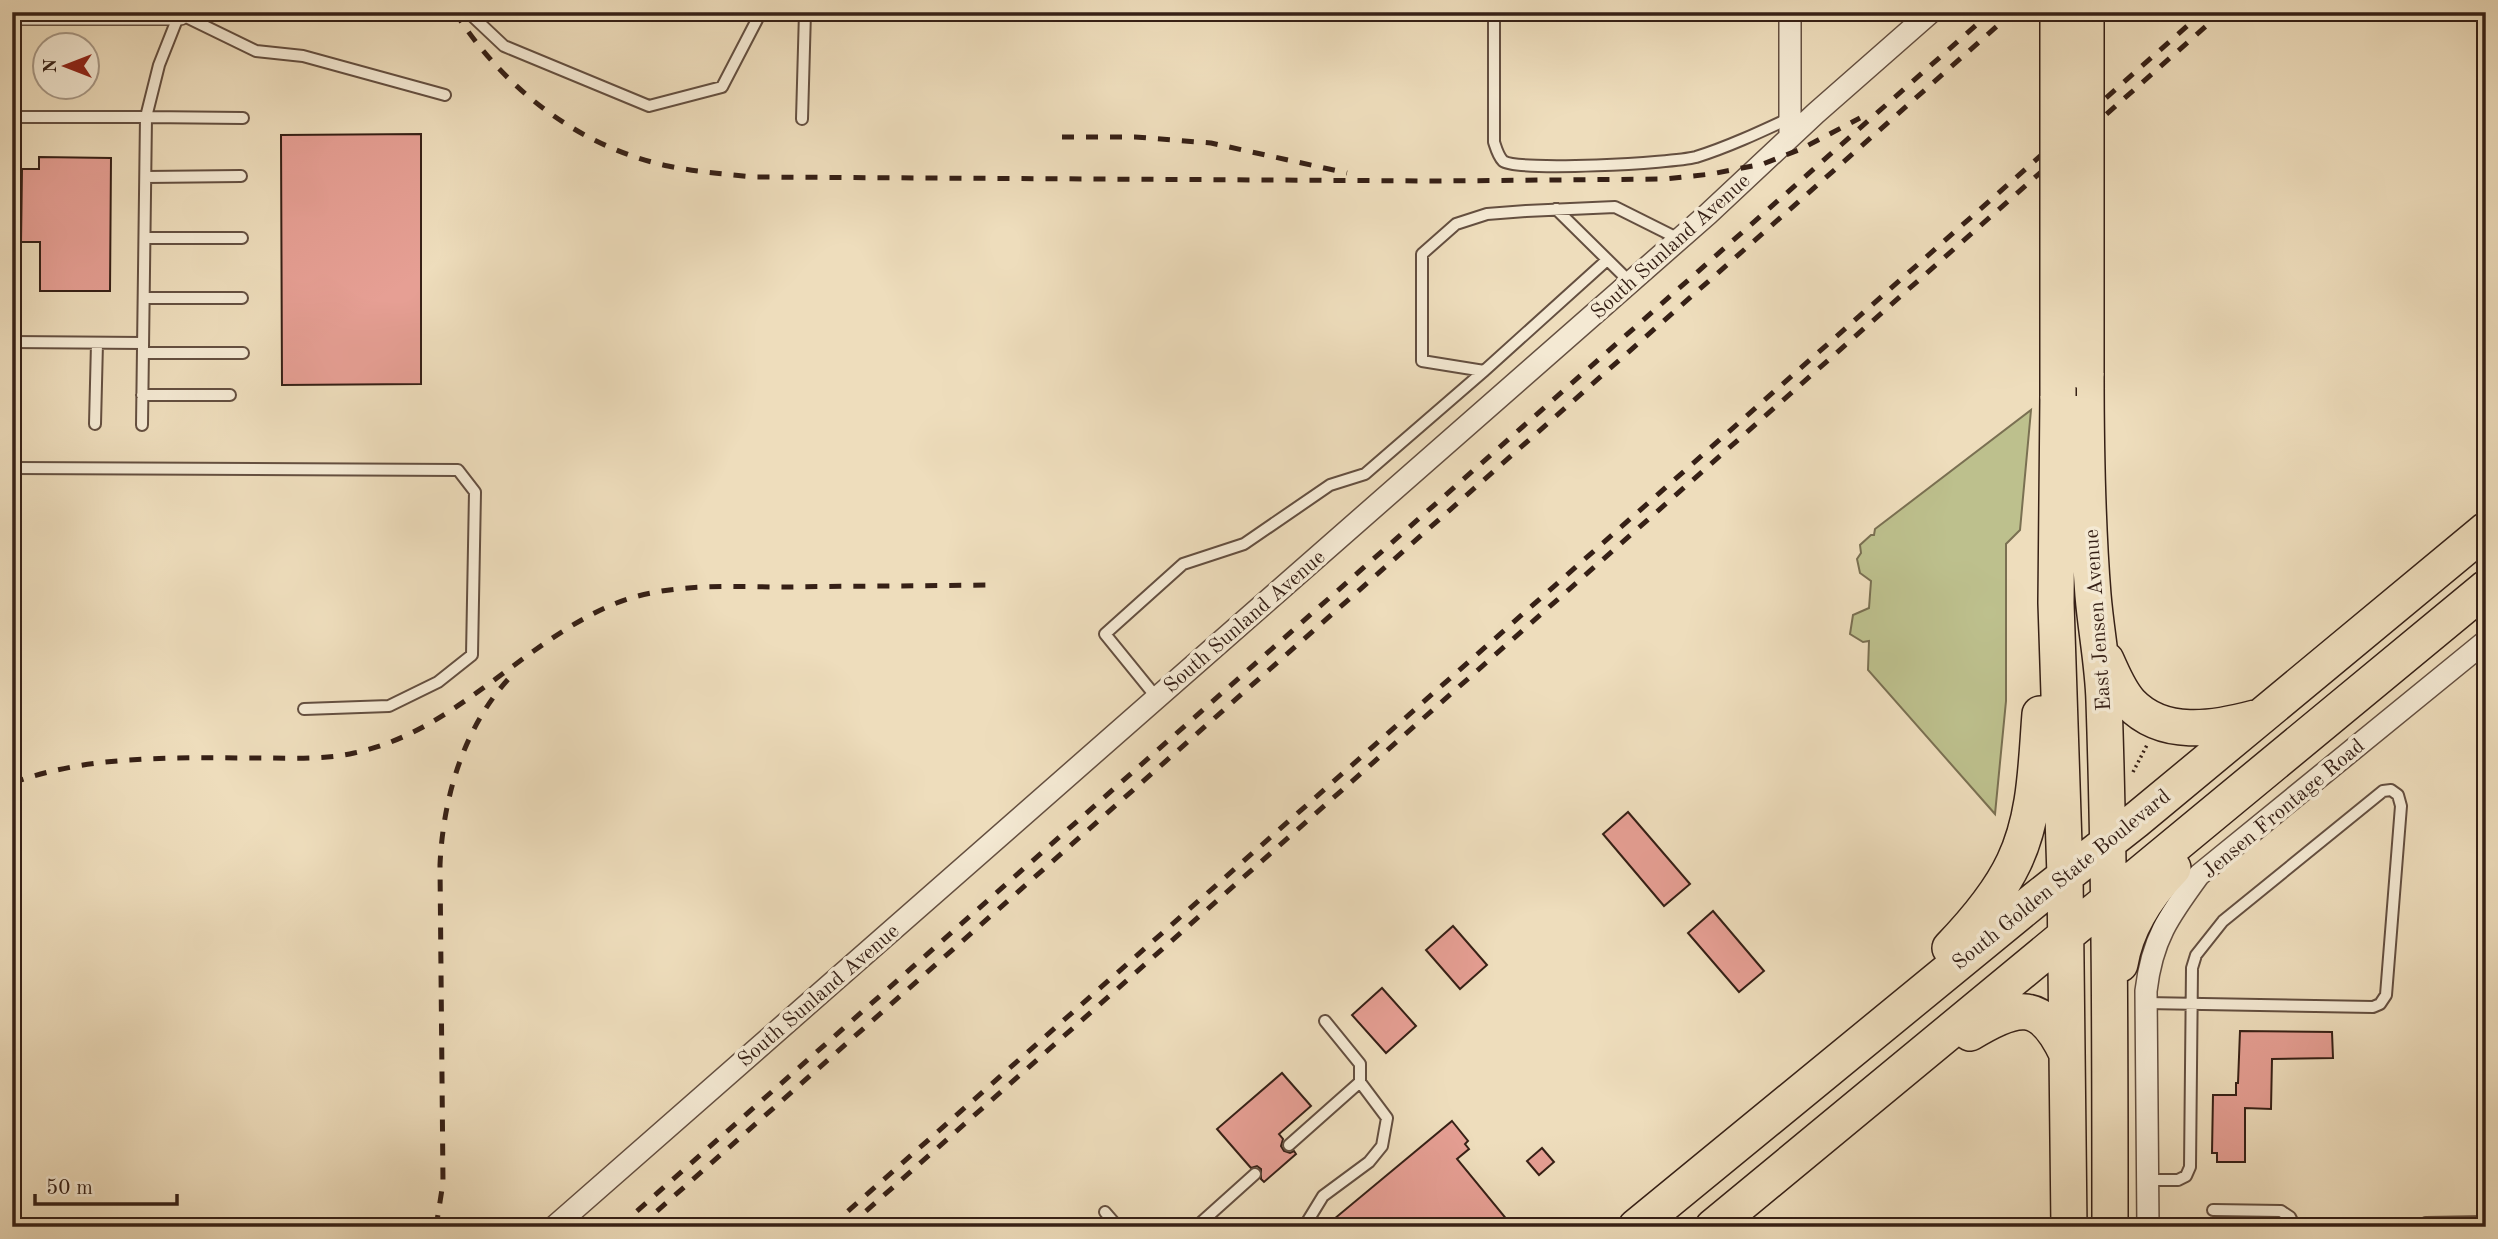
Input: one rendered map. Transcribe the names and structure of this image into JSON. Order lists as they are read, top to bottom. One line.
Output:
{"streets":{"main road":["East Jensen Avenue","South Golden State Boulevard"],"street":["South Sunland Avenue","Jensen Frontage Road"]},"crossings":[["East Jensen Avenue","South Golden State Boulevard"]],"scale_bar":"50 m","north":"left"}
